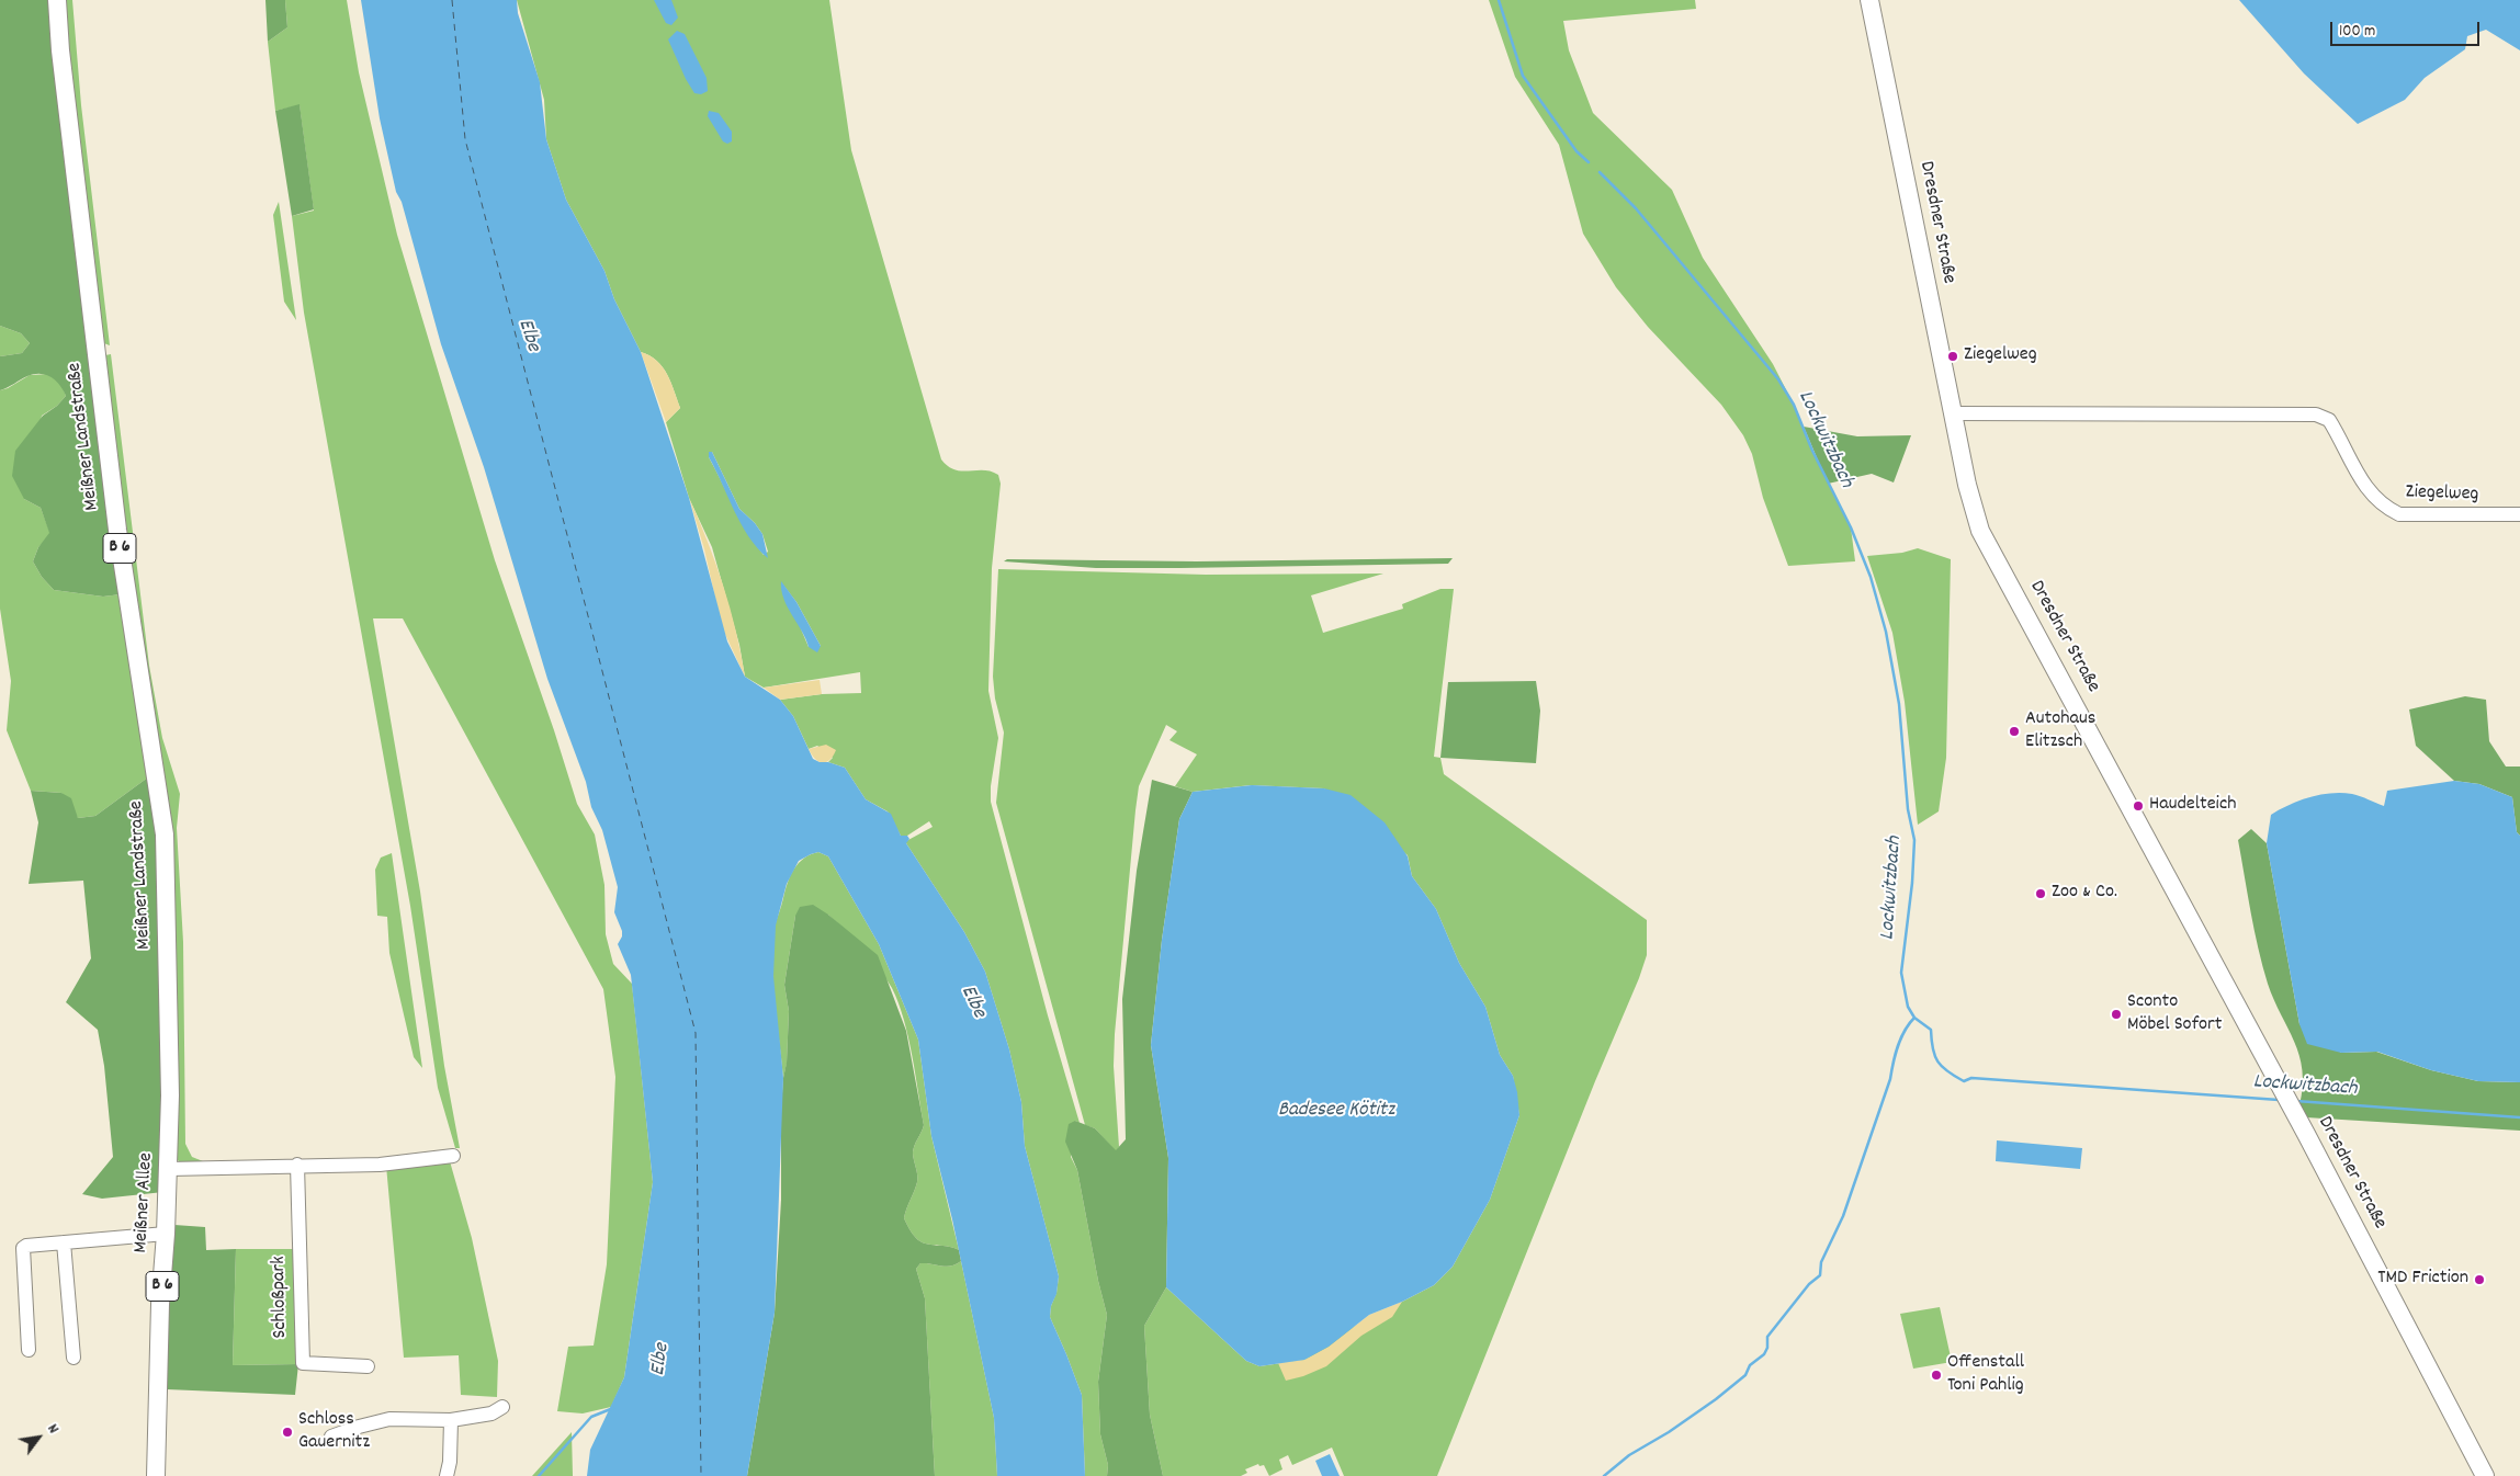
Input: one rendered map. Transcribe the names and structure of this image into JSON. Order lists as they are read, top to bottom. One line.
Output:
{"streets":{"main road":["Dresdner Straße","Meißner Landstraße","B 6","Meißner Allee"],"street":["Ziegelweg","Schloßpark"]},"crossings":[["Dresdner Straße","Ziegelweg"],["Meißner Landstraße","Meißner Allee"]],"water":["Elbe","Lockwitzbach","Badesee Kötitz"],"places":["Ziegelweg","Autohaus Elitzsch","Haudelteich","Zoo & Co.","Sconto Möbel Sofort","TMD Friction","Offenstall Toni Pahlig","Schloss Gauernitz"],"scale_bar":"100 m","north":"top right"}
